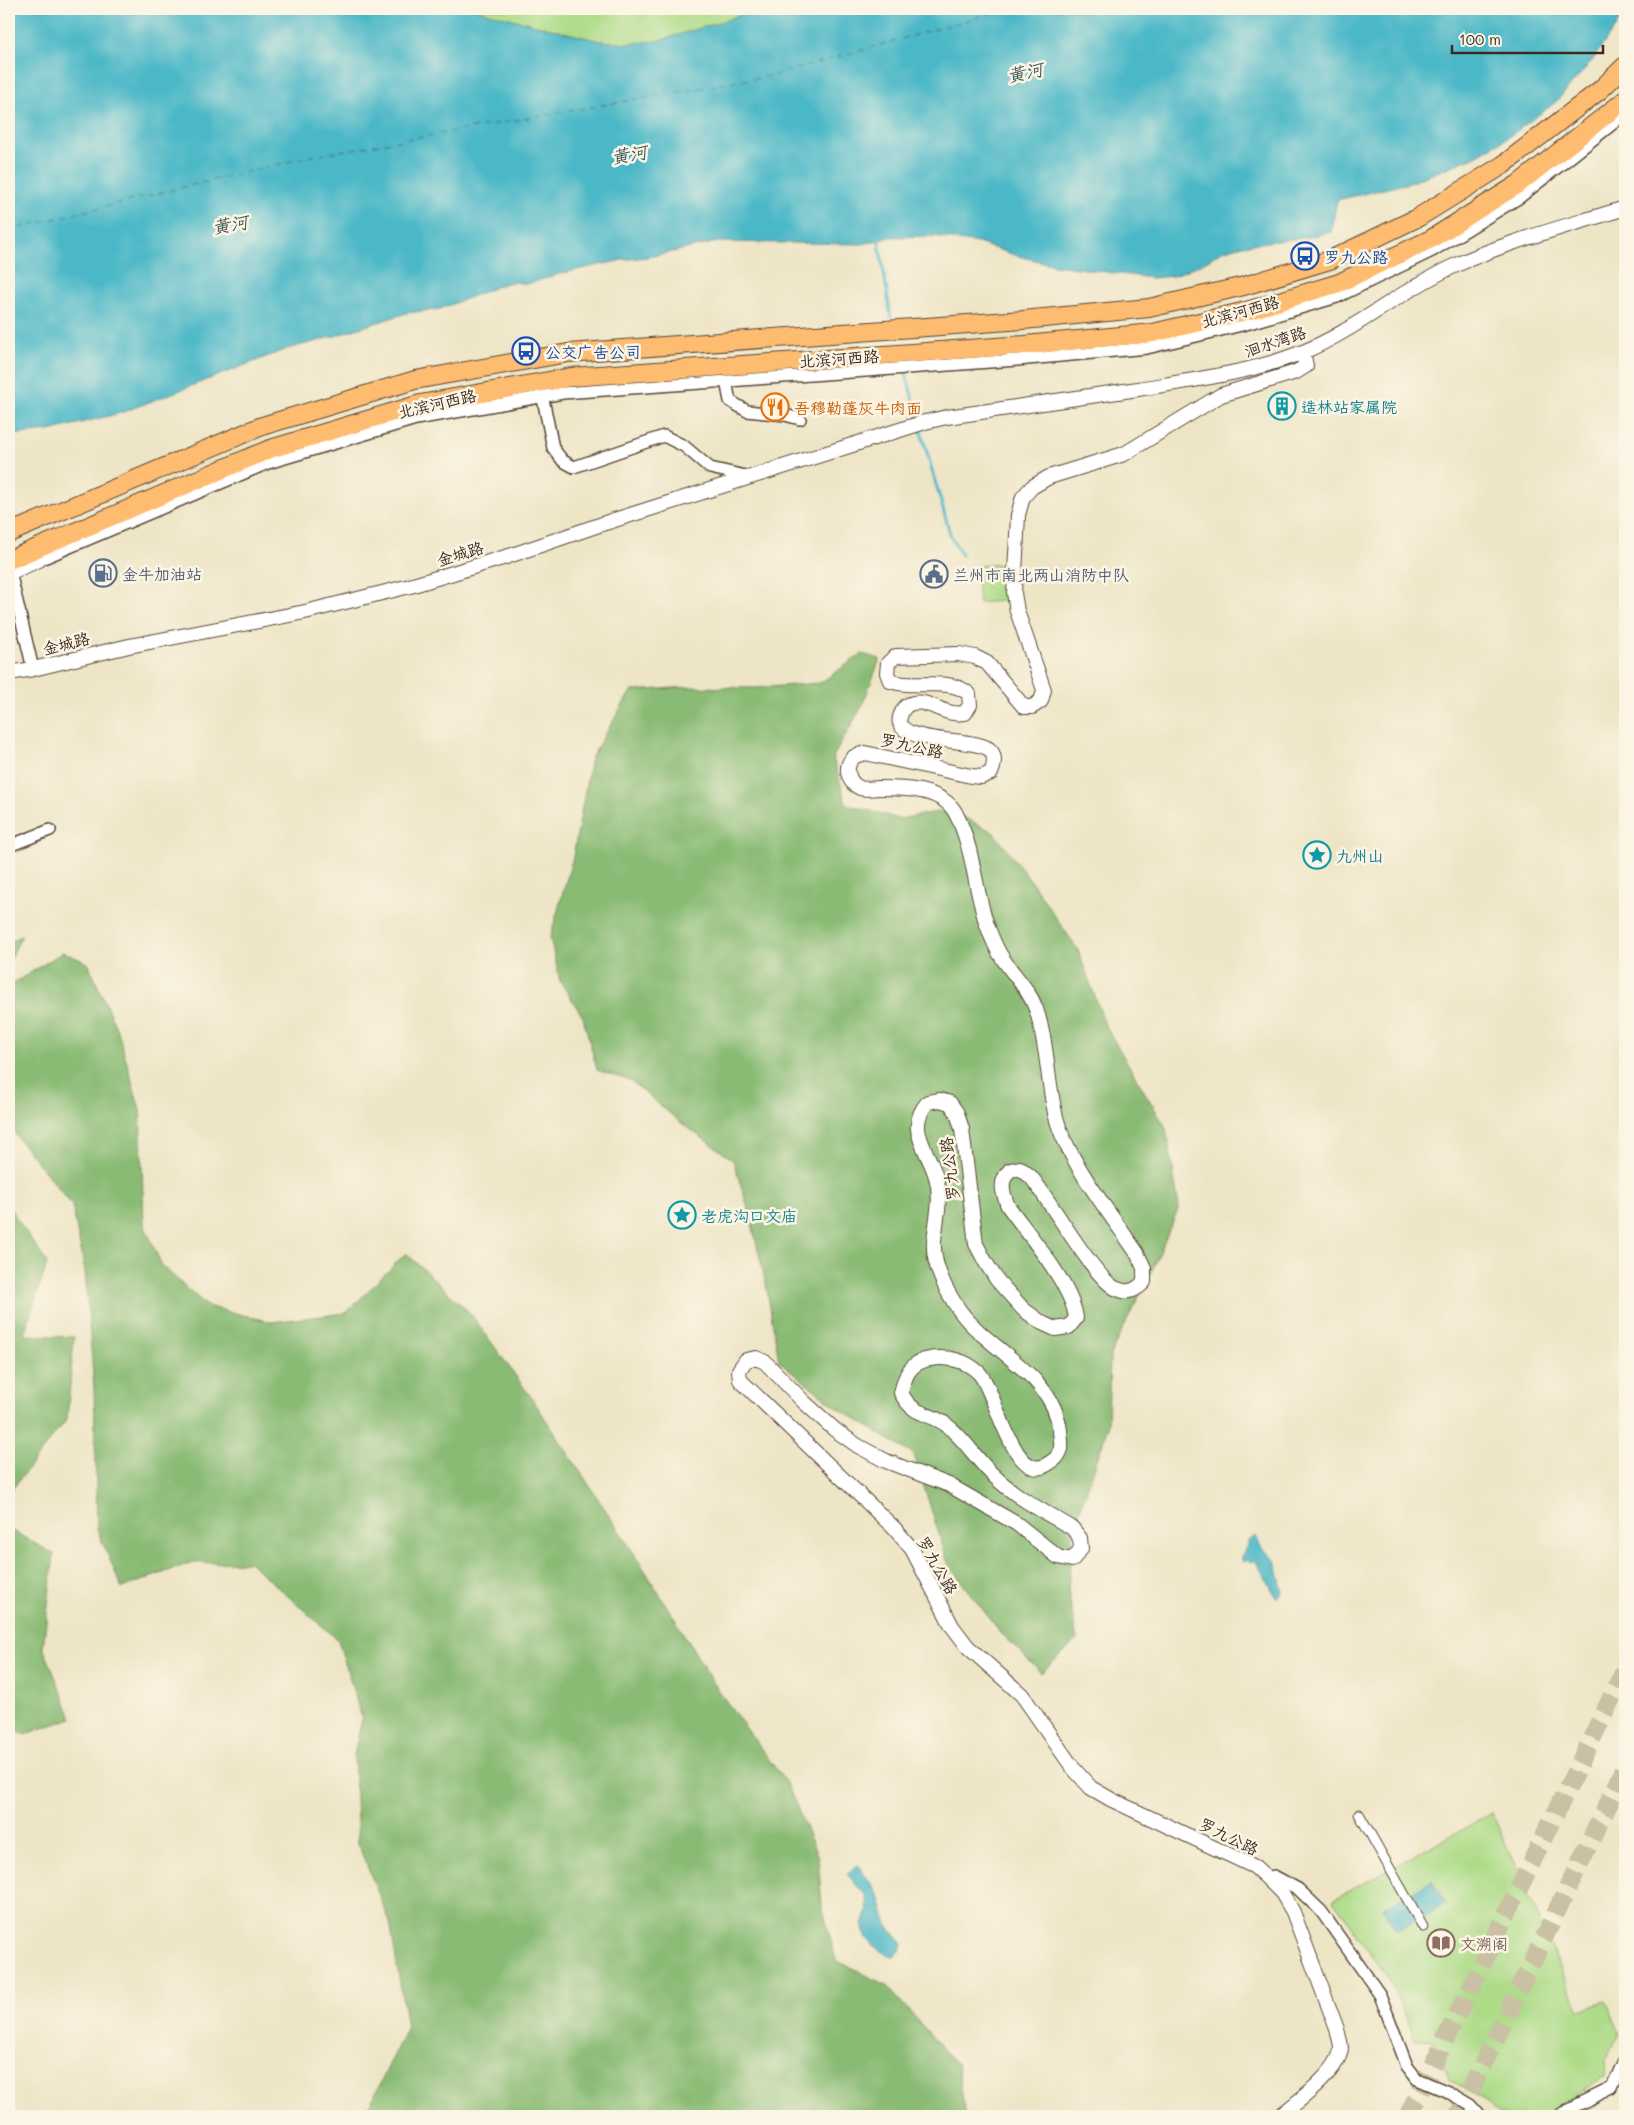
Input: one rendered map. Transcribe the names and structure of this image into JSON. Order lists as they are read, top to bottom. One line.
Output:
{"streets":{"main road":["北滨河西路"],"street":["洄水湾路","金城路","罗九公路"]},"crossings":[["洄水湾路","金城路"],["洄水湾路","罗九公路"]],"water":["黄河"],"places":{"bus stop":["罗九公路","公交广告公司"],"building":["造林站家属院"],"restaurant":["吾穆勒蓬灰牛肉面"],"fuel station":["金牛加油站"],"public building":["兰州市南北两山消防中队"],"place":["九州山","老虎沟口文庙"],"library":["文溯阁"]},"scale_bar":"100 m"}
